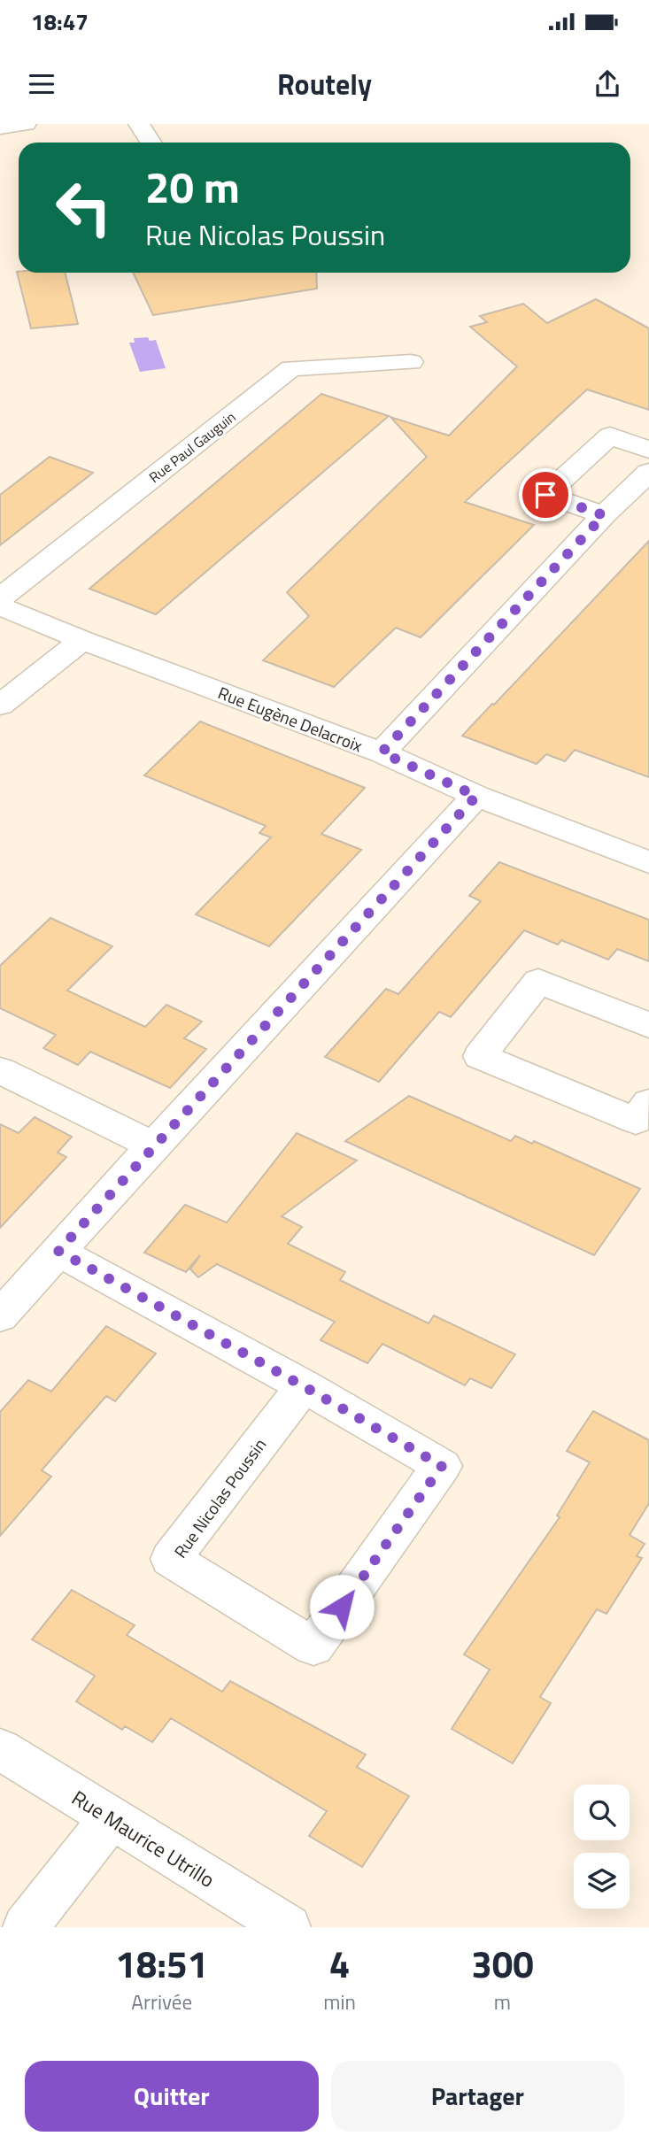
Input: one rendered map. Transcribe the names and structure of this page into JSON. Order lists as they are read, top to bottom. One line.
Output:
{"streets":{"street":["Rue Paul Gauguin","Rue Eugène Delacroix","Rue Nicolas Poussin","Rue Maurice Utrillo"]},"page":{"status":"18:47","header":"Routely","turn":["20 m","Rue Nicolas Poussin"],"eta":["18:51","Arrivée","4","min","300","m"],"buttons":["Quitter","Partager"]}}
